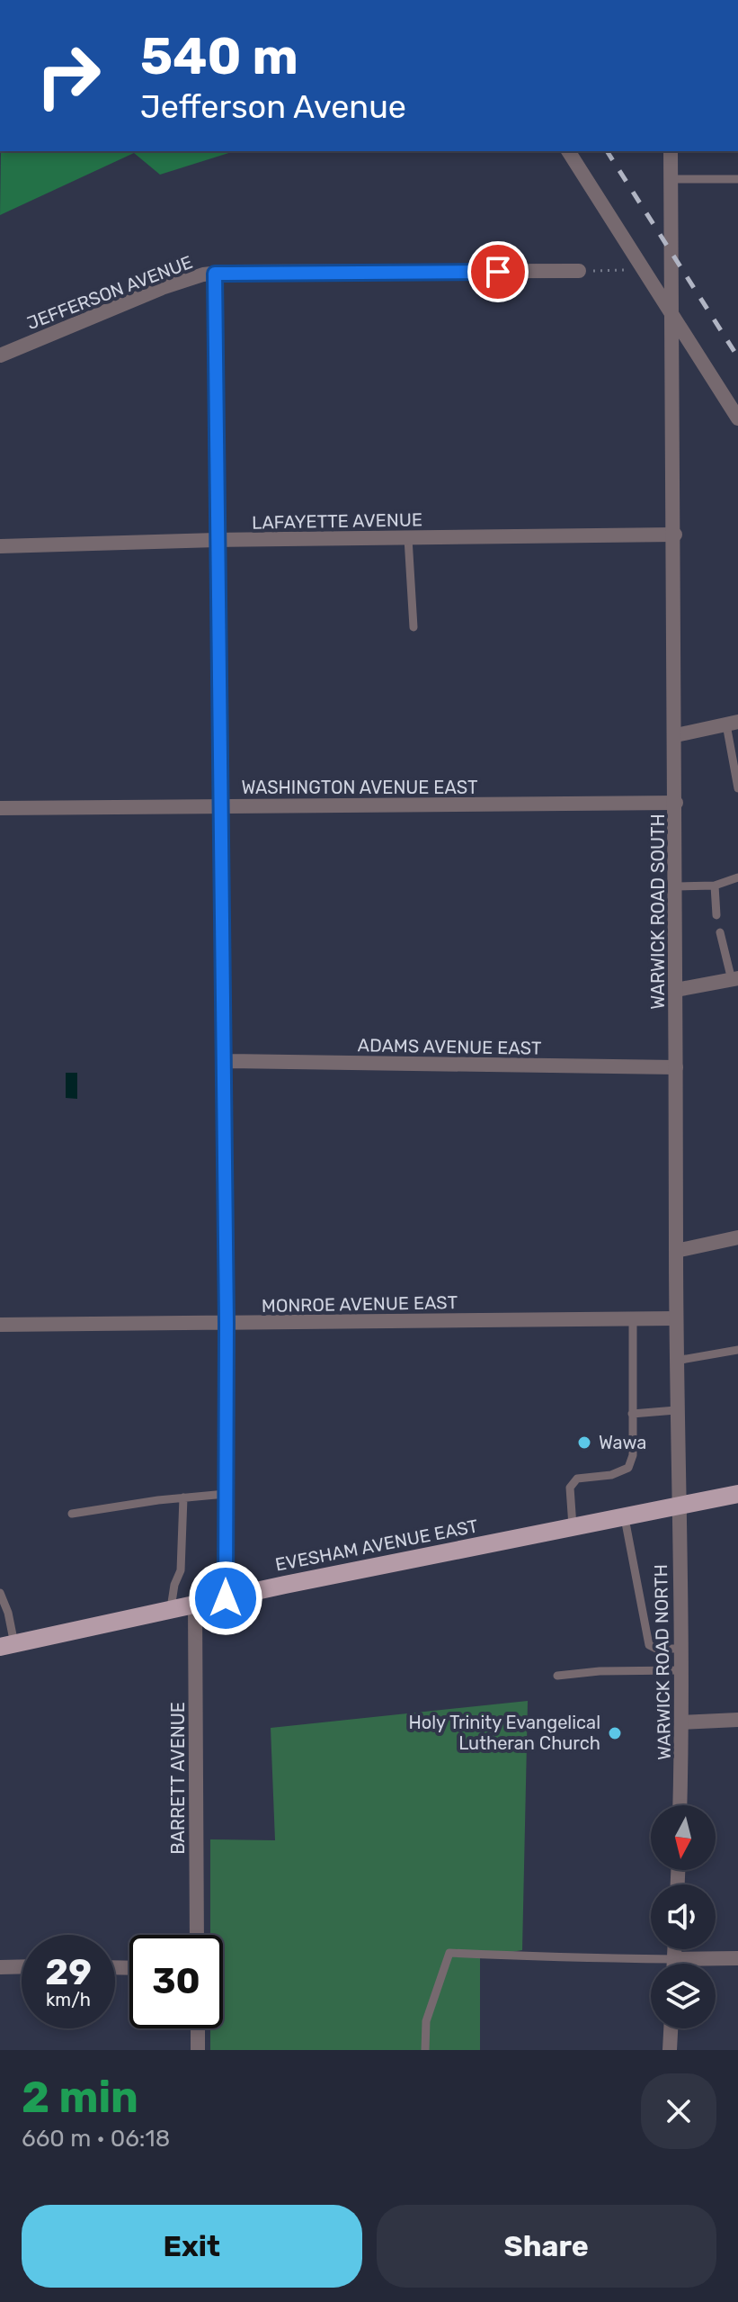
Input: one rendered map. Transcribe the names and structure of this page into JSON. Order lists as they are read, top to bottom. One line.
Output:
{"streets":{"main road":["EVESHAM AVENUE EAST"],"street":["JEFFERSON AVENUE","LAFAYETTE AVENUE","WASHINGTON AVENUE EAST","WARWICK ROAD SOUTH","ADAMS AVENUE EAST","MONROE AVENUE EAST","WARWICK ROAD NORTH","BARRETT AVENUE"]},"crossings":[["LAFAYETTE AVENUE","WARWICK ROAD SOUTH"],["WASHINGTON AVENUE EAST","WARWICK ROAD SOUTH"],["WARWICK ROAD SOUTH","ADAMS AVENUE EAST"],["WARWICK ROAD SOUTH","MONROE AVENUE EAST"],["WARWICK ROAD SOUTH","EVESHAM AVENUE EAST"],["WARWICK ROAD SOUTH","WARWICK ROAD NORTH"],["EVESHAM AVENUE EAST","WARWICK ROAD NORTH"],["EVESHAM AVENUE EAST","BARRETT AVENUE"]],"places":["Wawa","Holy Trinity Evangelical Lutheran Church"],"north":"bottom","page":{"turn":["540 m","Jefferson Avenue"],"speed":"29 km/h","limit":"30","heading":["2 min","660 m · 06:18"],"buttons":["Exit","Share"]}}
